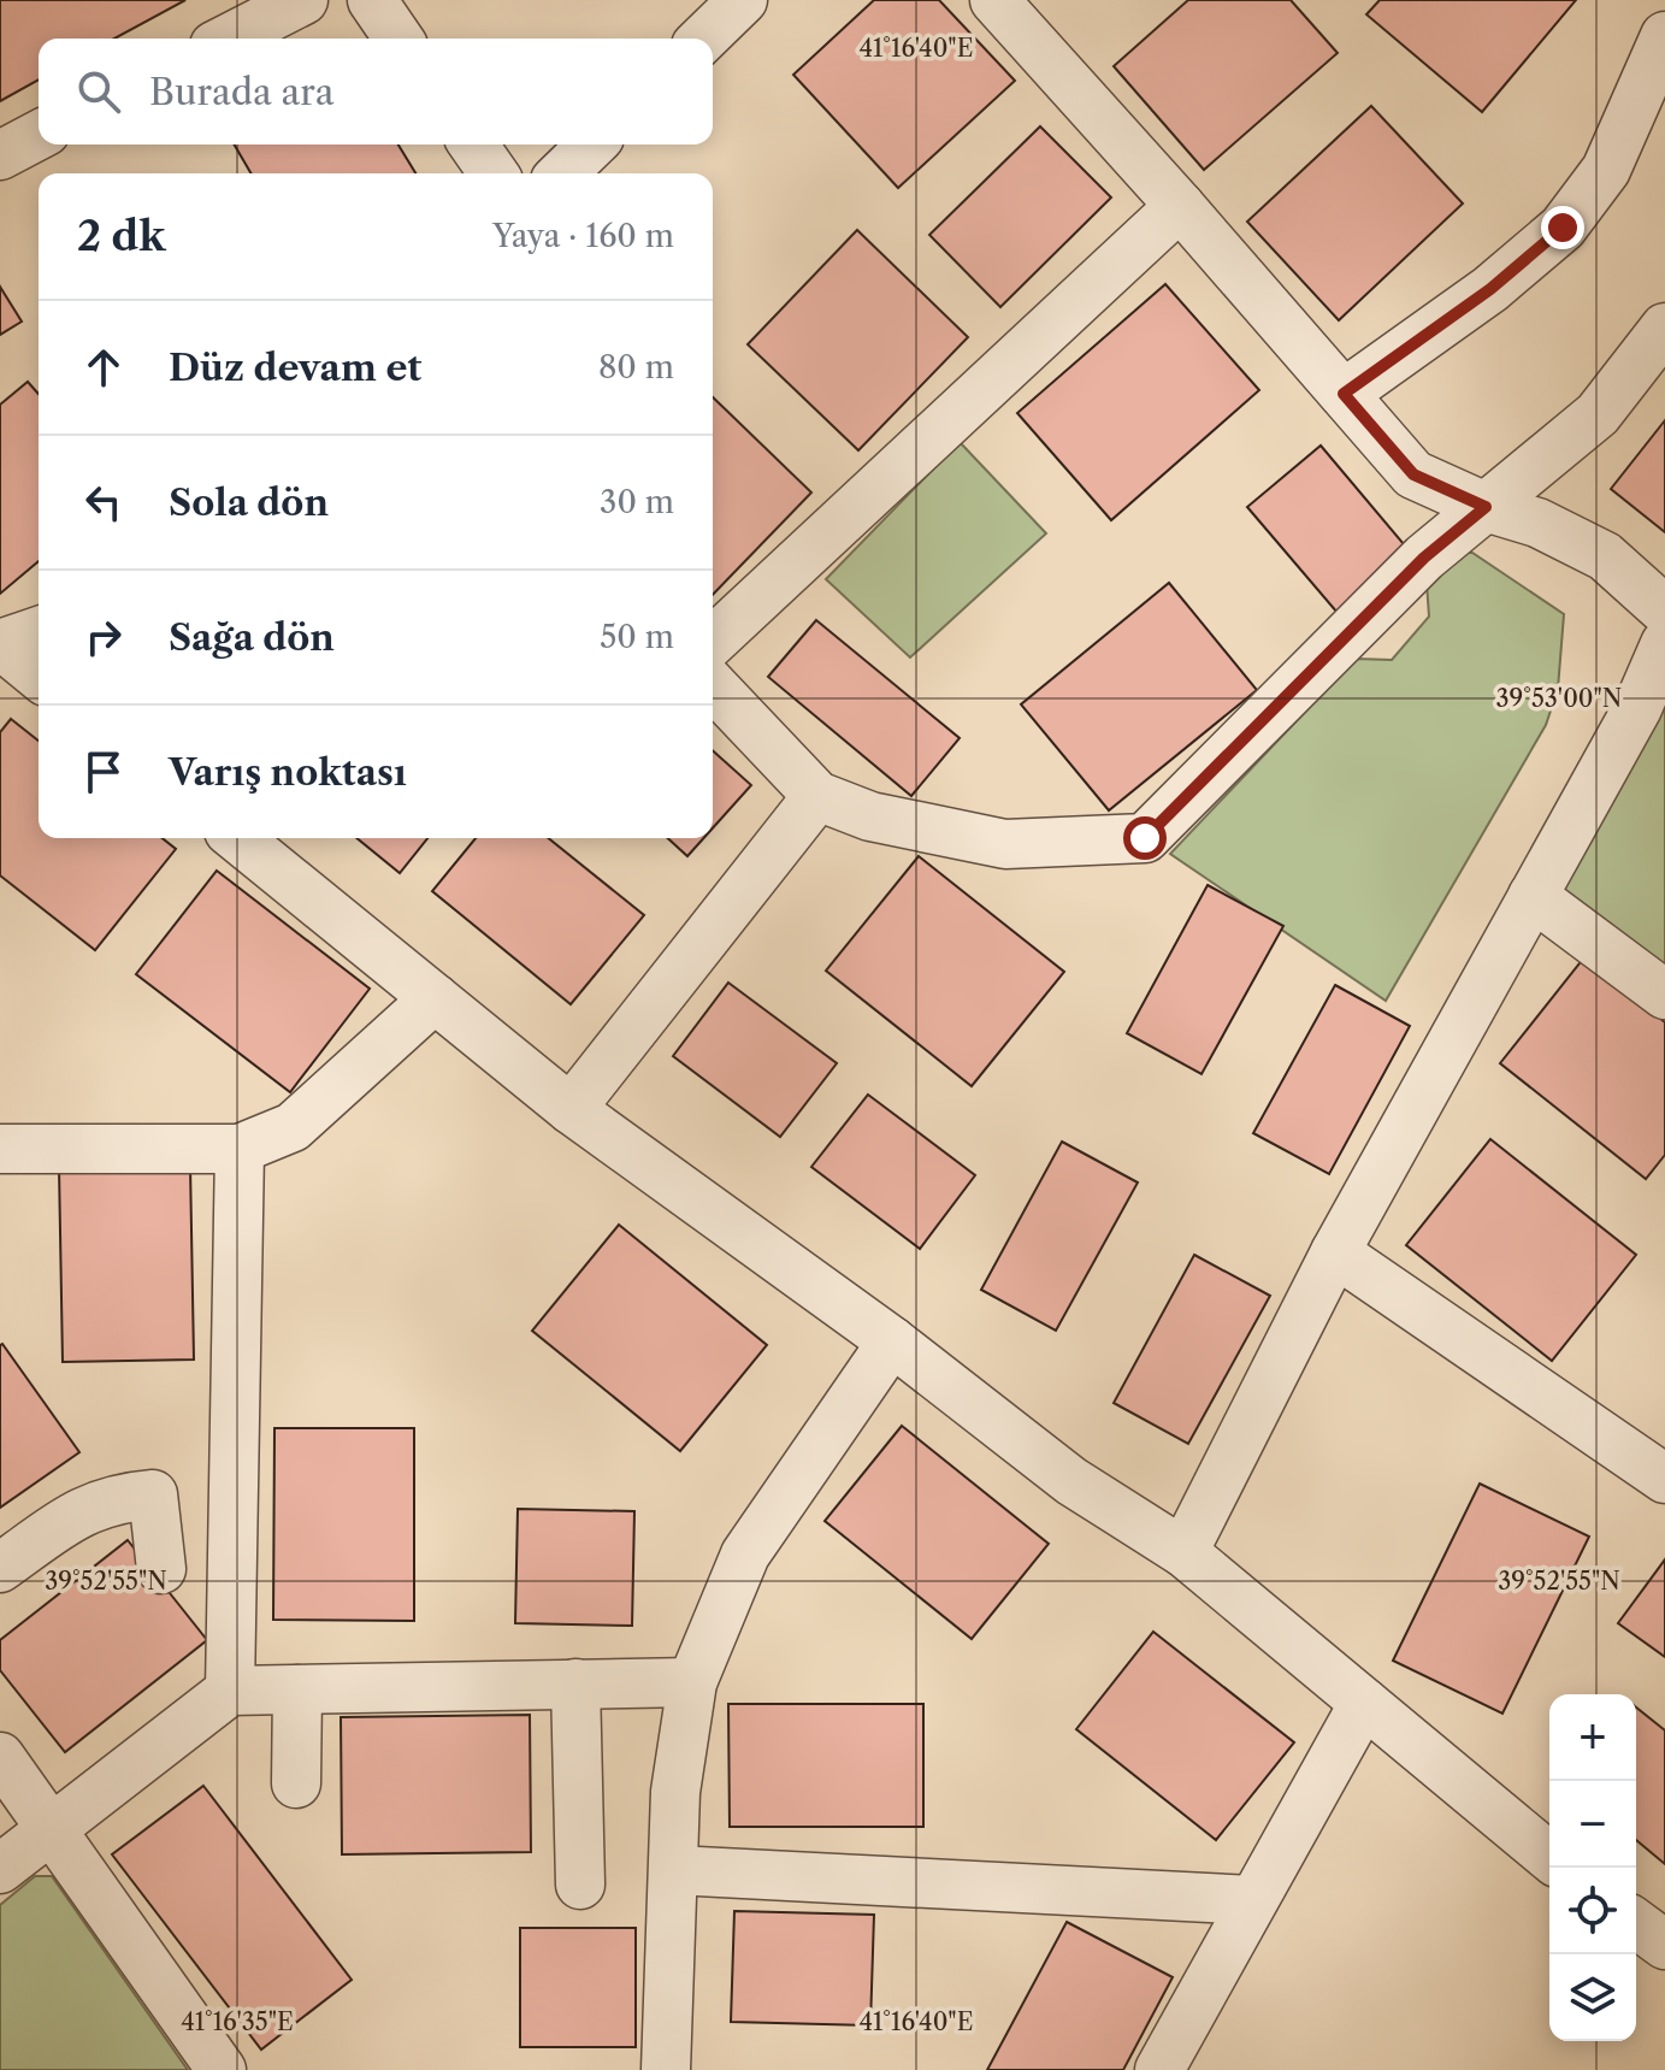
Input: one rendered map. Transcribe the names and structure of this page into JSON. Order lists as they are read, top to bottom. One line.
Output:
{"page":{"search":"Burada ara","heading":["2 dk","Yaya · 160 m"],"list":[["Düz devam et","80 m"],["Sola dön","30 m"],["Sağa dön","50 m"],"Varış noktası"],"map_buttons":["+","−"]},"coordinates":["41°16'40\"E","39°53'00\"N","39°52'55\"N","41°16'35\"E"]}
